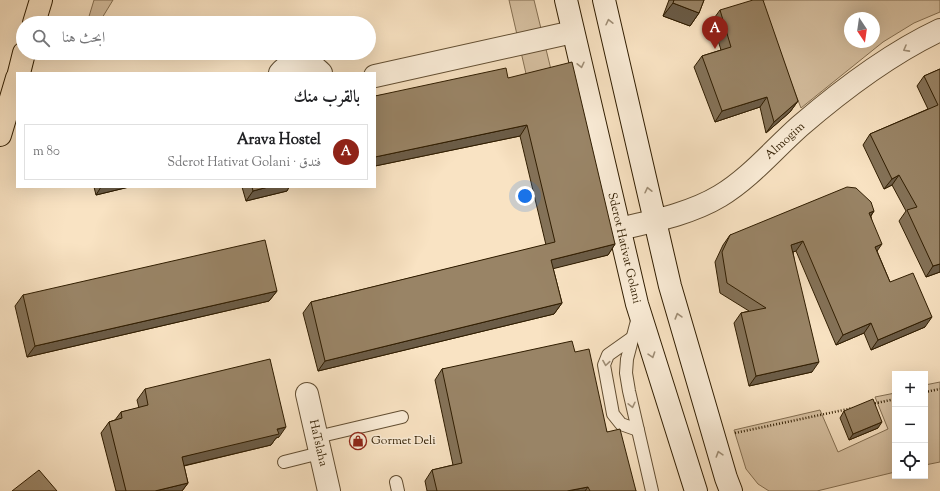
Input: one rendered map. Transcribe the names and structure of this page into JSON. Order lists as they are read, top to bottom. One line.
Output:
{"streets":{"street":["Almogim","Sderot Hativat Golani","HaTslaha"]},"crossings":[["Almogim","Sderot Hativat Golani"]],"one_way":["Almogim"],"places":{"shop":["Gormet Deli"]},"north":"bottom","page":{"pins":"A","search":"ابحث هنا","heading":"بالقرب منك","list":[{"mark":"A","name":"Arava Hostel","note":"فندق · Sderot Hativat Golani","value":"80 m"}],"map_buttons":["+","−"]}}
